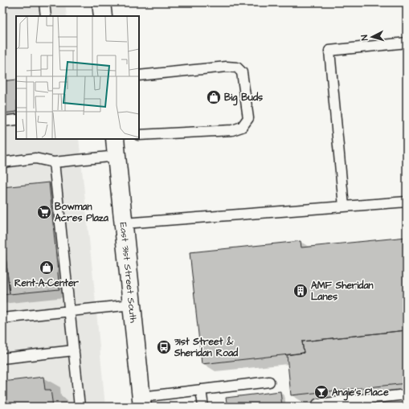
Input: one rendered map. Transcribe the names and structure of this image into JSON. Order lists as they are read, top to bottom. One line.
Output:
{"streets":{"main road":["East 31st Street South"]},"places":{"shop":["Big Buds","Rent-A-Center"],"supermarket":["Bowman Acres Plaza"],"building":["AMF Sheridan Lanes"],"bus stop":["31st Street & Sheridan Road"],"bar":["Angie's Place"]},"north":"left"}
